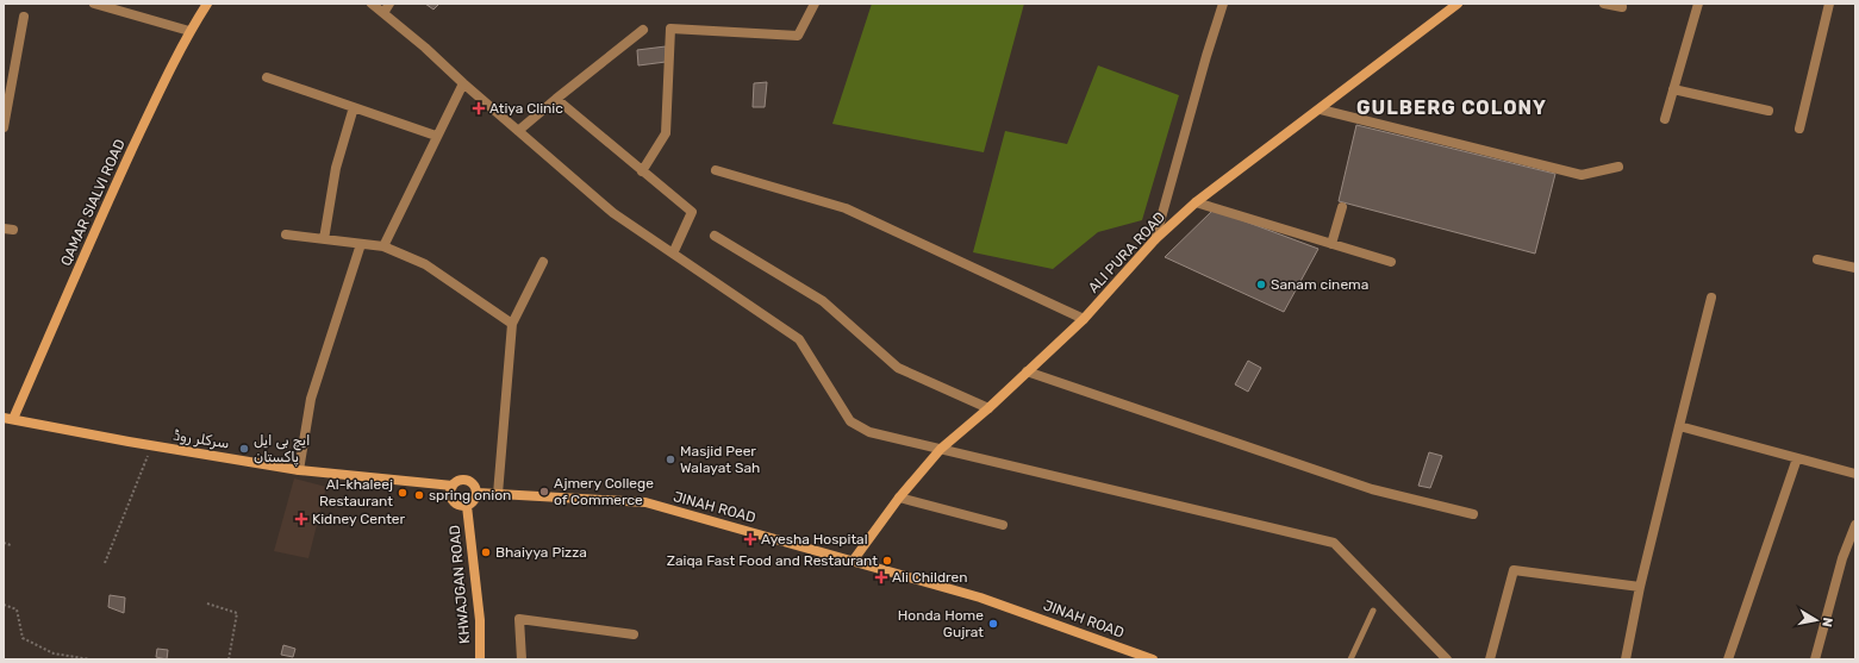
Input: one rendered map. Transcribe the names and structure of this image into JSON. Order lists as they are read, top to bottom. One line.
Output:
{"streets":{"street":["QAMAR SIALVI ROAD","ALI PURA ROAD","سرکلر روڈ","JINAH ROAD","KHWAJGAN ROAD"]},"crossings":[["QAMAR SIALVI ROAD","سرکلر روڈ"],["ALI PURA ROAD","JINAH ROAD"],["سرکلر روڈ","JINAH ROAD"],["سرکلر روڈ","KHWAJGAN ROAD"],["JINAH ROAD","KHWAJGAN ROAD"]],"districts":["GULBERG COLONY"],"places":{"health":["Atiya Clinic","Kidney Center","Ayesha Hospital","Ali Children"],"other":["Sanam cinema","ایچ بی ایل پاکستان","Masjid Peer Walayat Sah","Ajmery College of Commerce","Al-khaleej Restaurant","spring onion","Bhaiyya Pizza","Zaiqa Fast Food and Restaurant","Honda Home Gujrat"]},"north":"right"}
